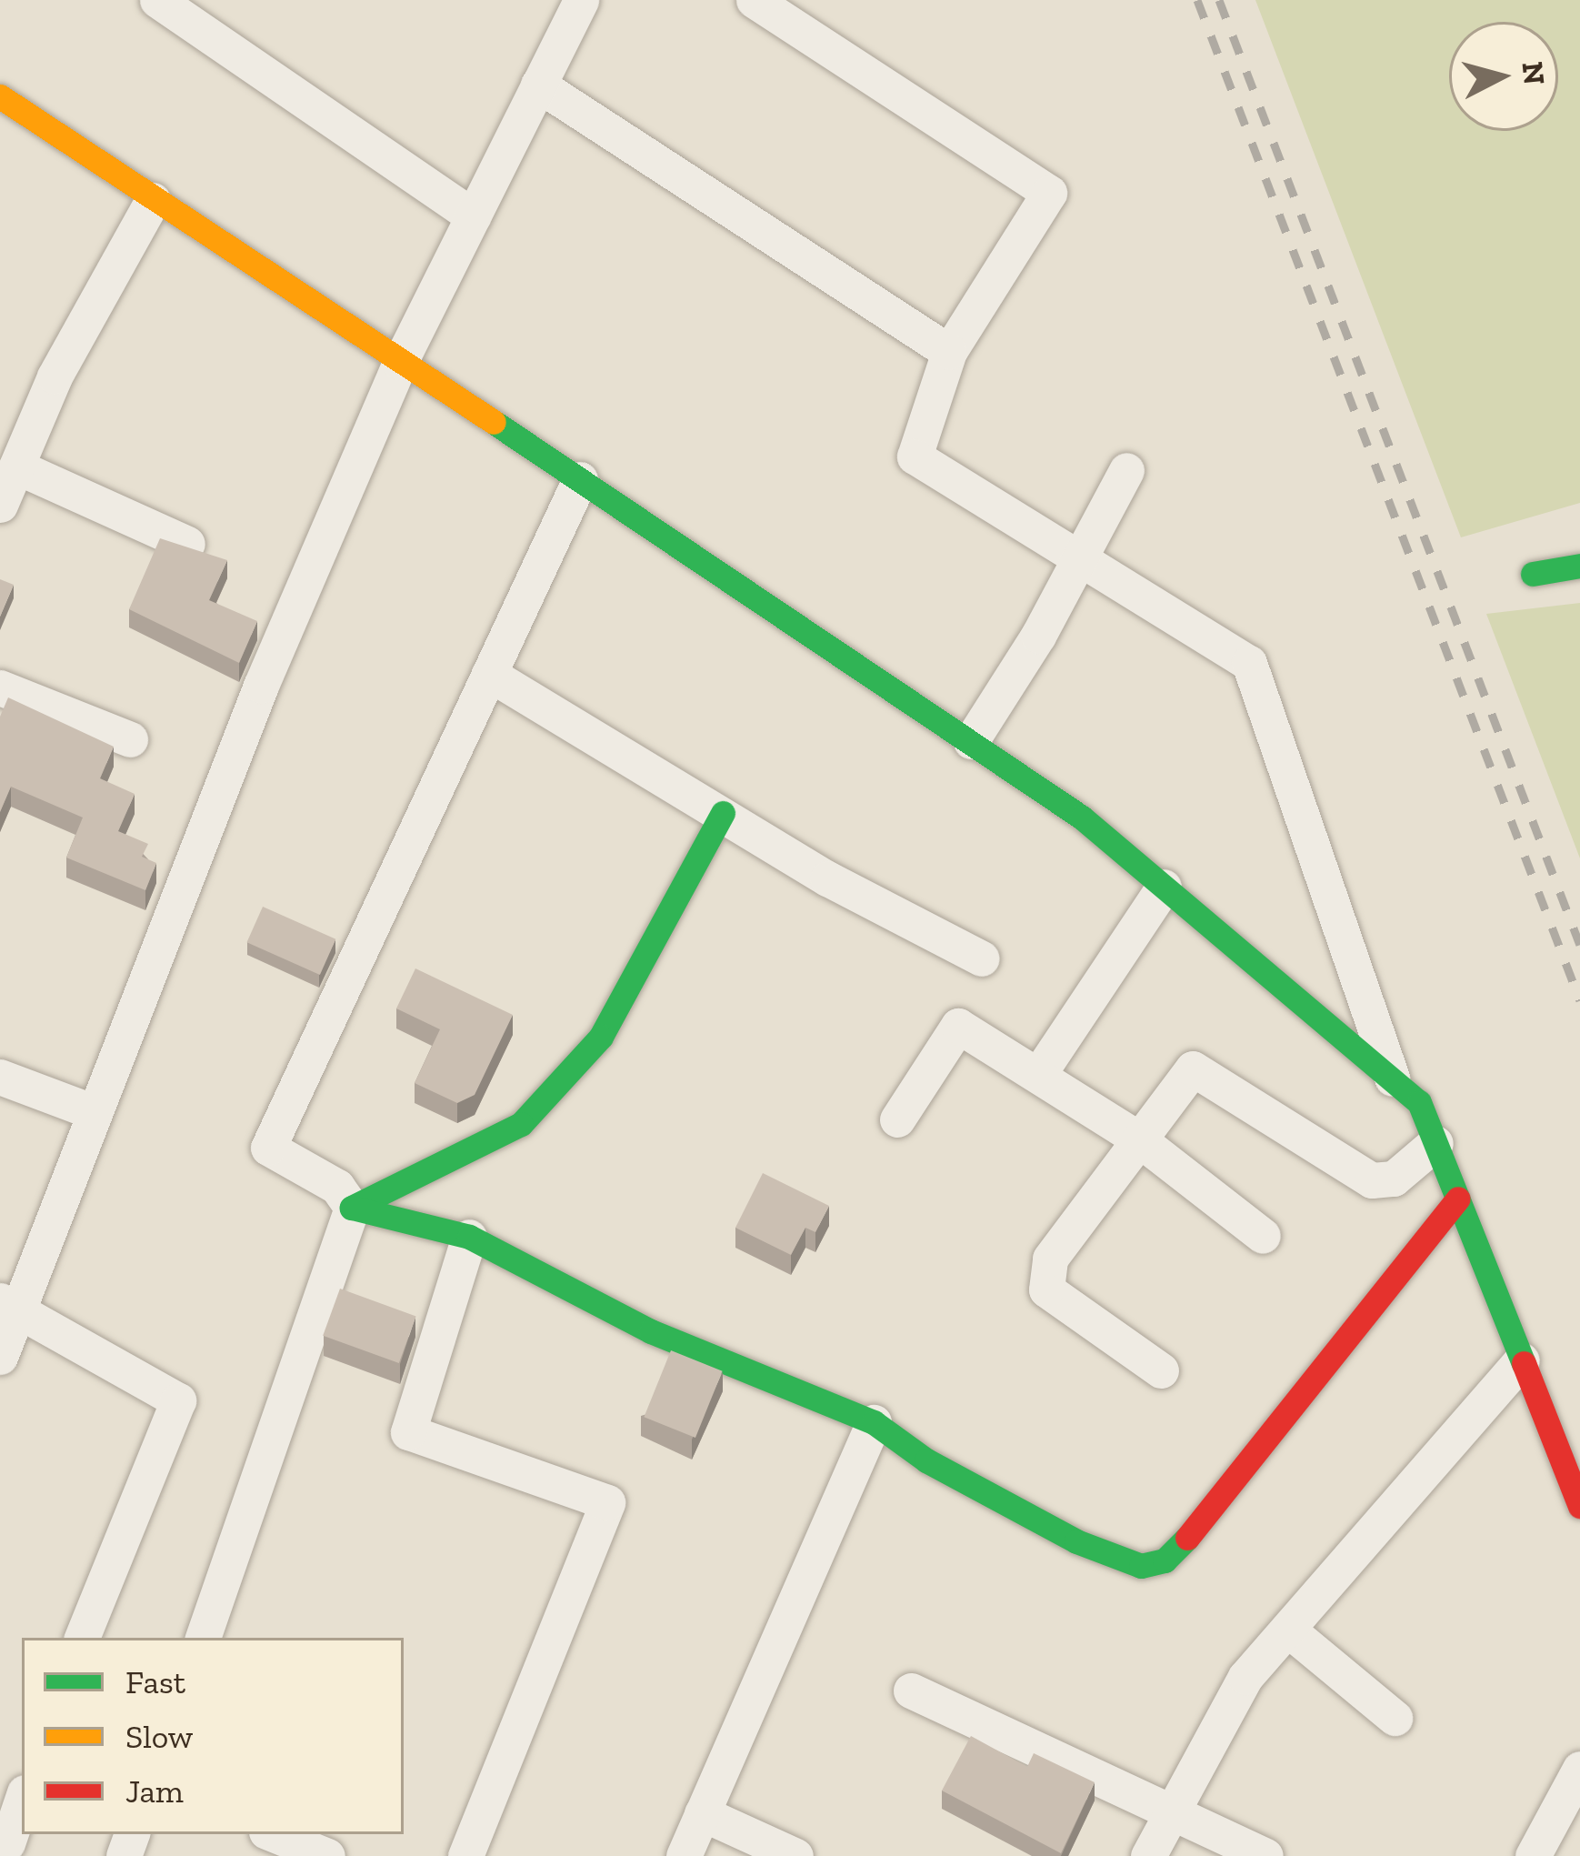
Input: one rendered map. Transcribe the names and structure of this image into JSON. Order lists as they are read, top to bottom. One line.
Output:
{"legend":["Fast","Slow","Jam"],"north":"right"}
